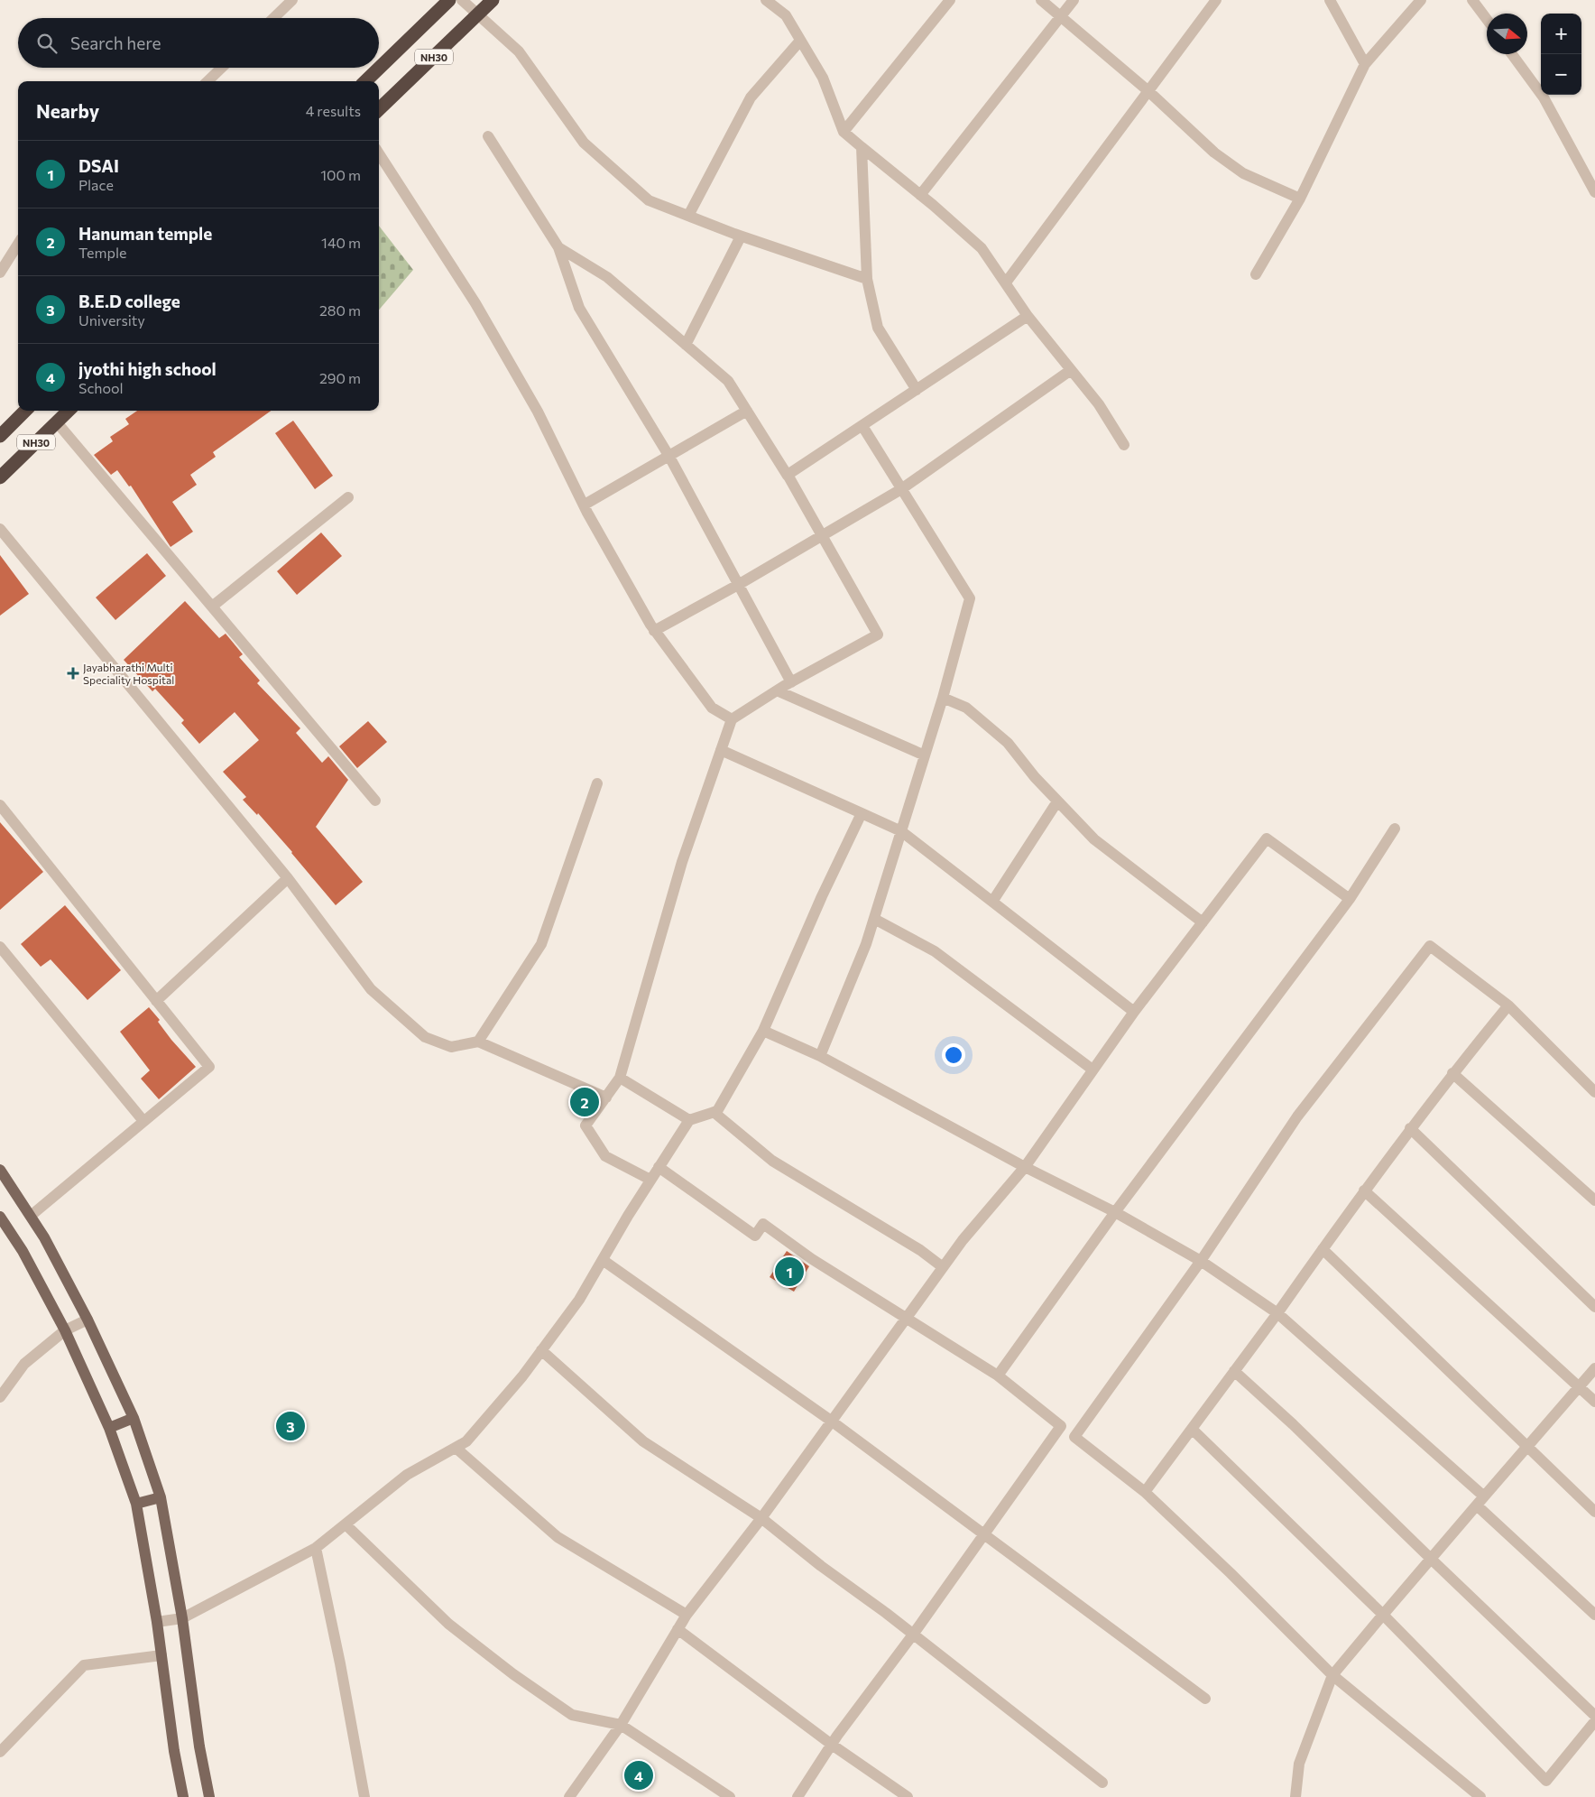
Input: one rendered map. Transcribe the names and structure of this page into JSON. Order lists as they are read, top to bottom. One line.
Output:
{"streets":{"highway":["NH30"]},"places":{"health":["Jayabharathi Multi Speciality Hospital"]},"north":"right","page":{"map_buttons":["+","−"],"search":"Search here","heading":["Nearby","4 results"],"list":[{"mark":"1","name":"DSAI","note":"Place","value":"100 m"},{"mark":"2","name":"Hanuman temple","note":"Temple","value":"140 m"},{"mark":"3","name":"B.E.D college","note":"University","value":"280 m"},{"mark":"4","name":"jyothi high school","note":"School","value":"290 m"}],"pins":["2","1","3","4"]}}
